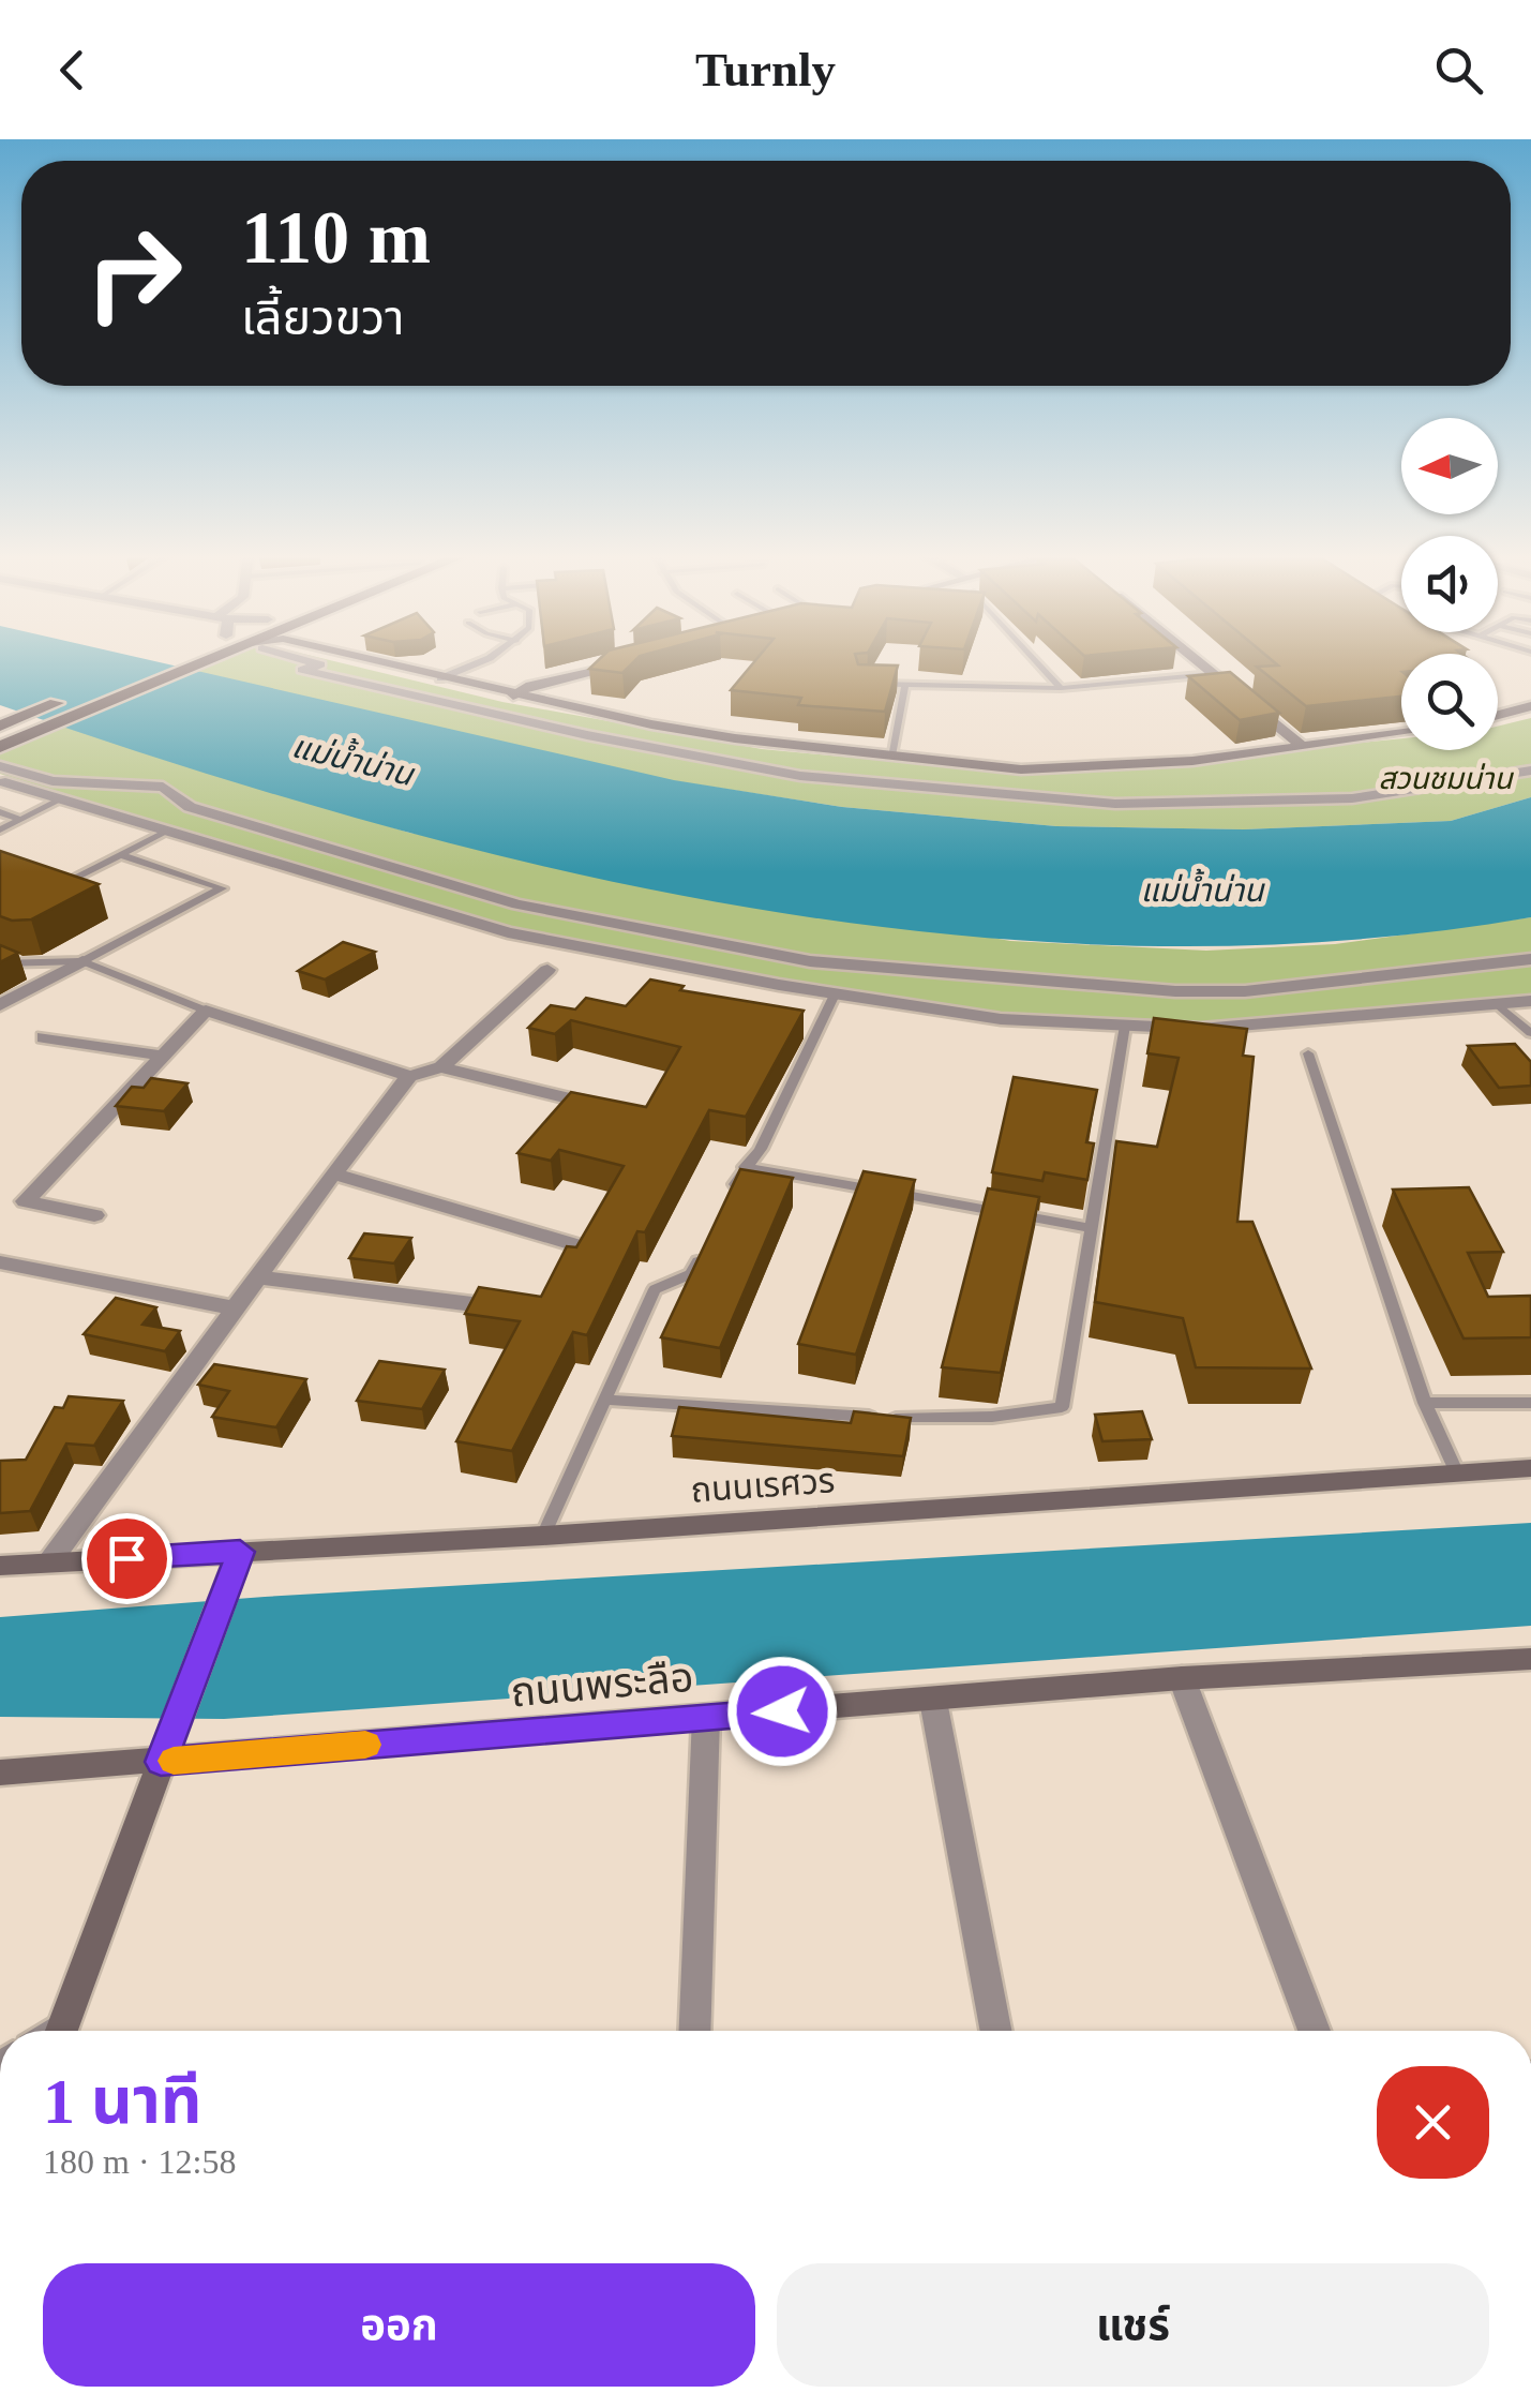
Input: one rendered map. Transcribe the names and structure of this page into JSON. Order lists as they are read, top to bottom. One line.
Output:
{"streets":{"street":["ถนนเรศวร","ถนนพระลือ"]},"water":["แม่น้ำน่าน"],"parks":["สวนชมน่าน"],"north":"left","page":{"header":"Turnly","turn":["110 m","เลี้ยวขวา"],"heading":["1 นาที","180 m · 12:58"],"buttons":["ออก","แชร์"]}}
